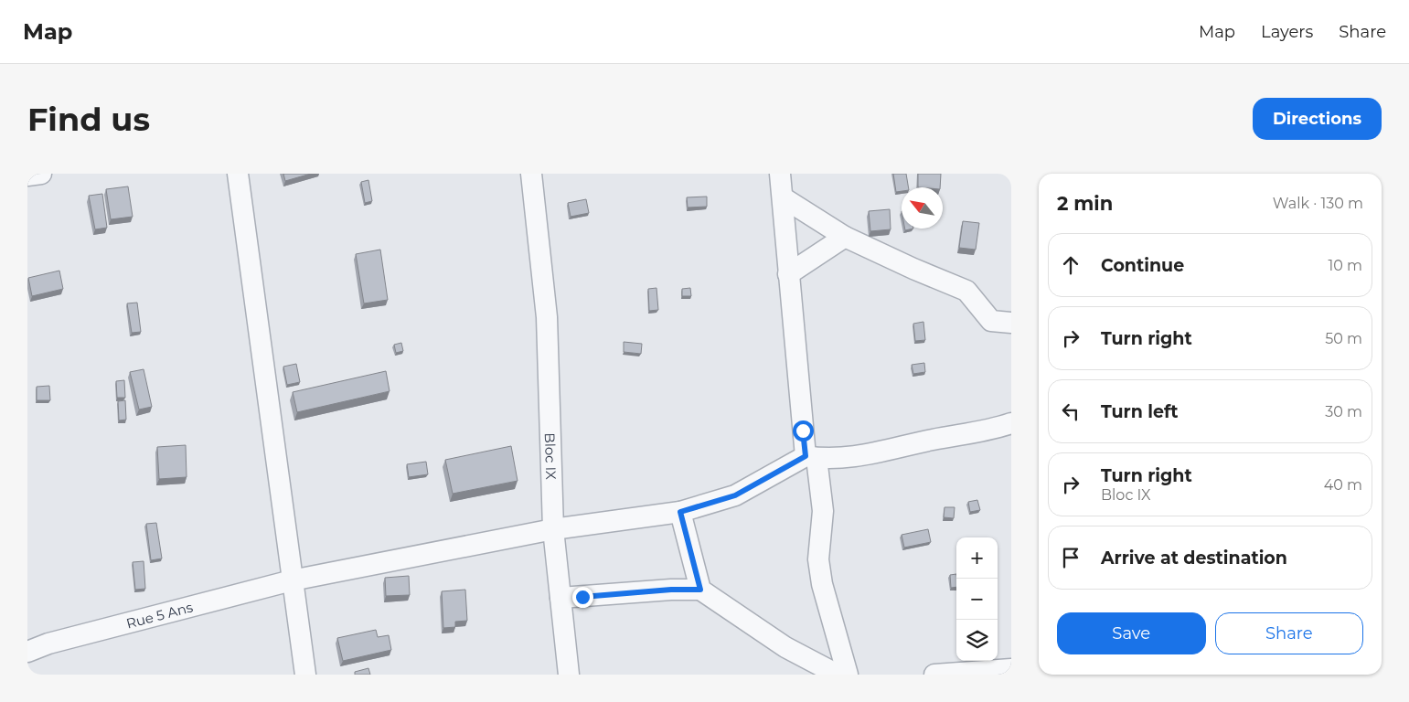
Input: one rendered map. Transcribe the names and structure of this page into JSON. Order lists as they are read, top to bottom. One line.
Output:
{"streets":{"street":["Bloc IX","Rue 5 Ans"]},"crossings":[["Bloc IX","Rue 5 Ans"]],"north":"top left","page":{"header":"Map","nav":["Map","Layers","Share"],"buttons":["Directions",["Save","Share"]],"title":"Find us","heading":["2 min","Walk · 130 m"],"list":[["Continue","10 m"],["Turn right","50 m"],["Turn left","30 m"],["Turn right","Bloc IX","40 m"],"Arrive at destination"],"map_buttons":["+","−"]}}
